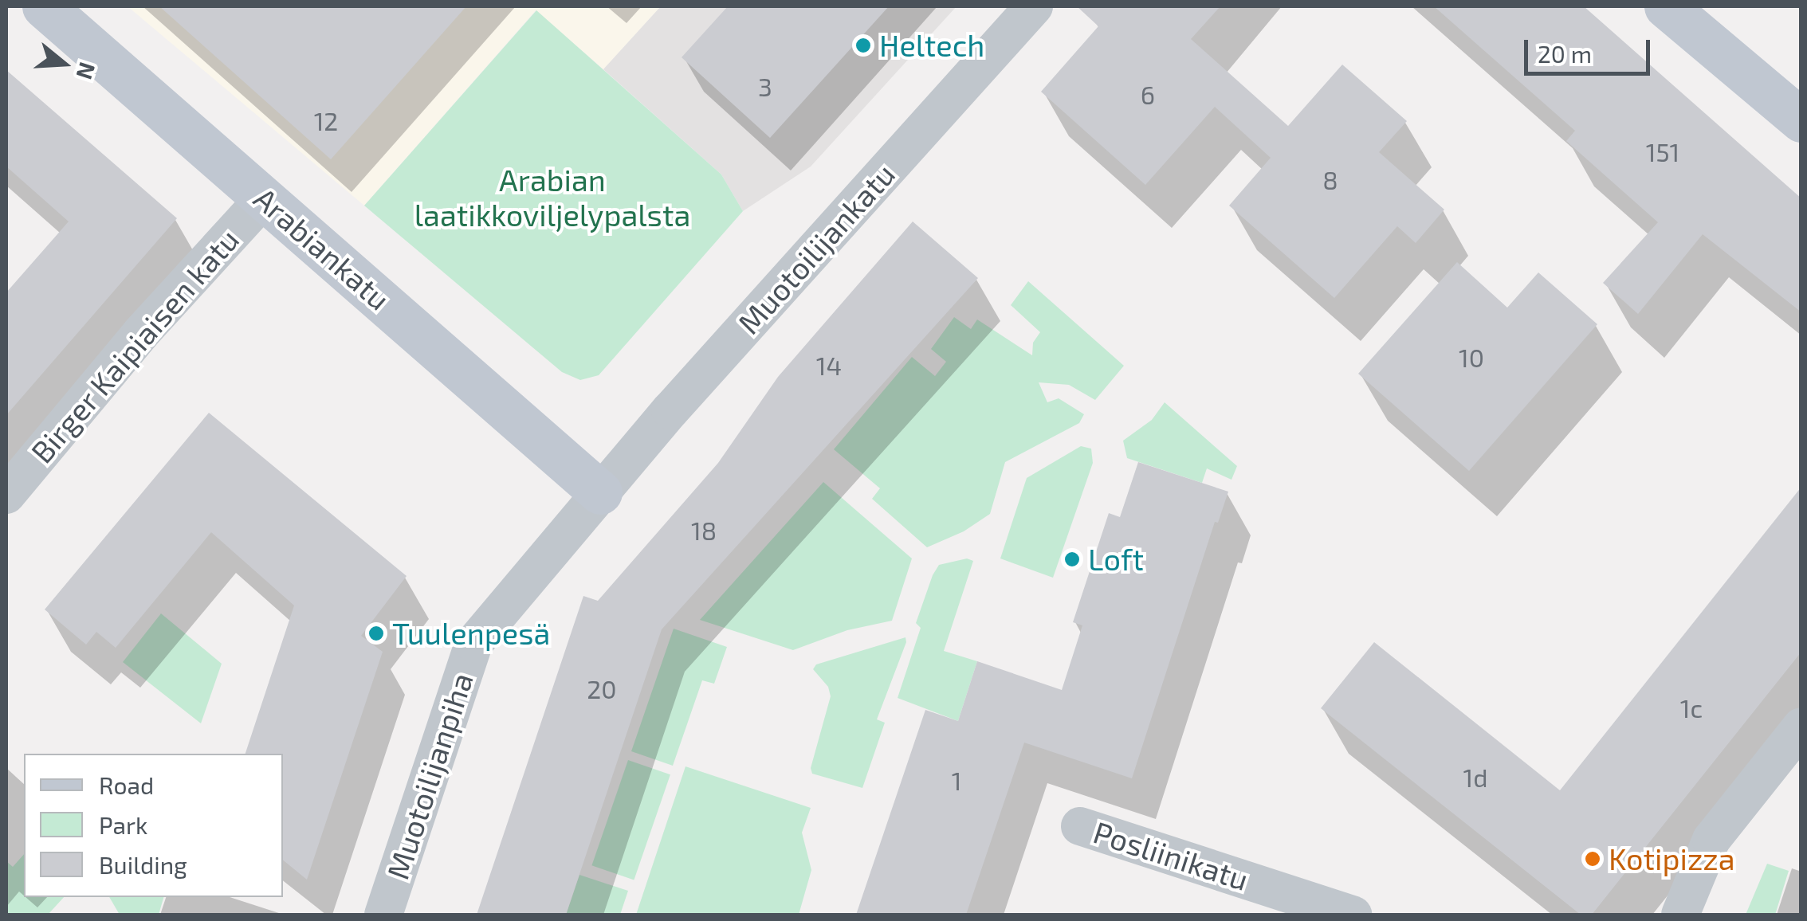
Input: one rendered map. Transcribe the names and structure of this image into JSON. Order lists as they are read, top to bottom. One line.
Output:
{"streets":{"street":["Arabiankatu","Muotoilijankatu","Birger Kaipiaisen katu","Muotoilijanpiha","Posliinikatu"]},"crossings":[["Arabiankatu","Muotoilijankatu"],["Arabiankatu","Birger Kaipiaisen katu"],["Arabiankatu","Muotoilijanpiha"],["Muotoilijankatu","Muotoilijanpiha"]],"parks":["Arabian laatikkoviljelypalsta"],"places":["Heltech","Loft","Tuulenpesä","Kotipizza"],"house_numbers":["3","6","12","151","8","10","14","18","20","1c","1d","1"],"legend":["Road","Park","Building"],"scale_bar":"20 m","north":"right"}
